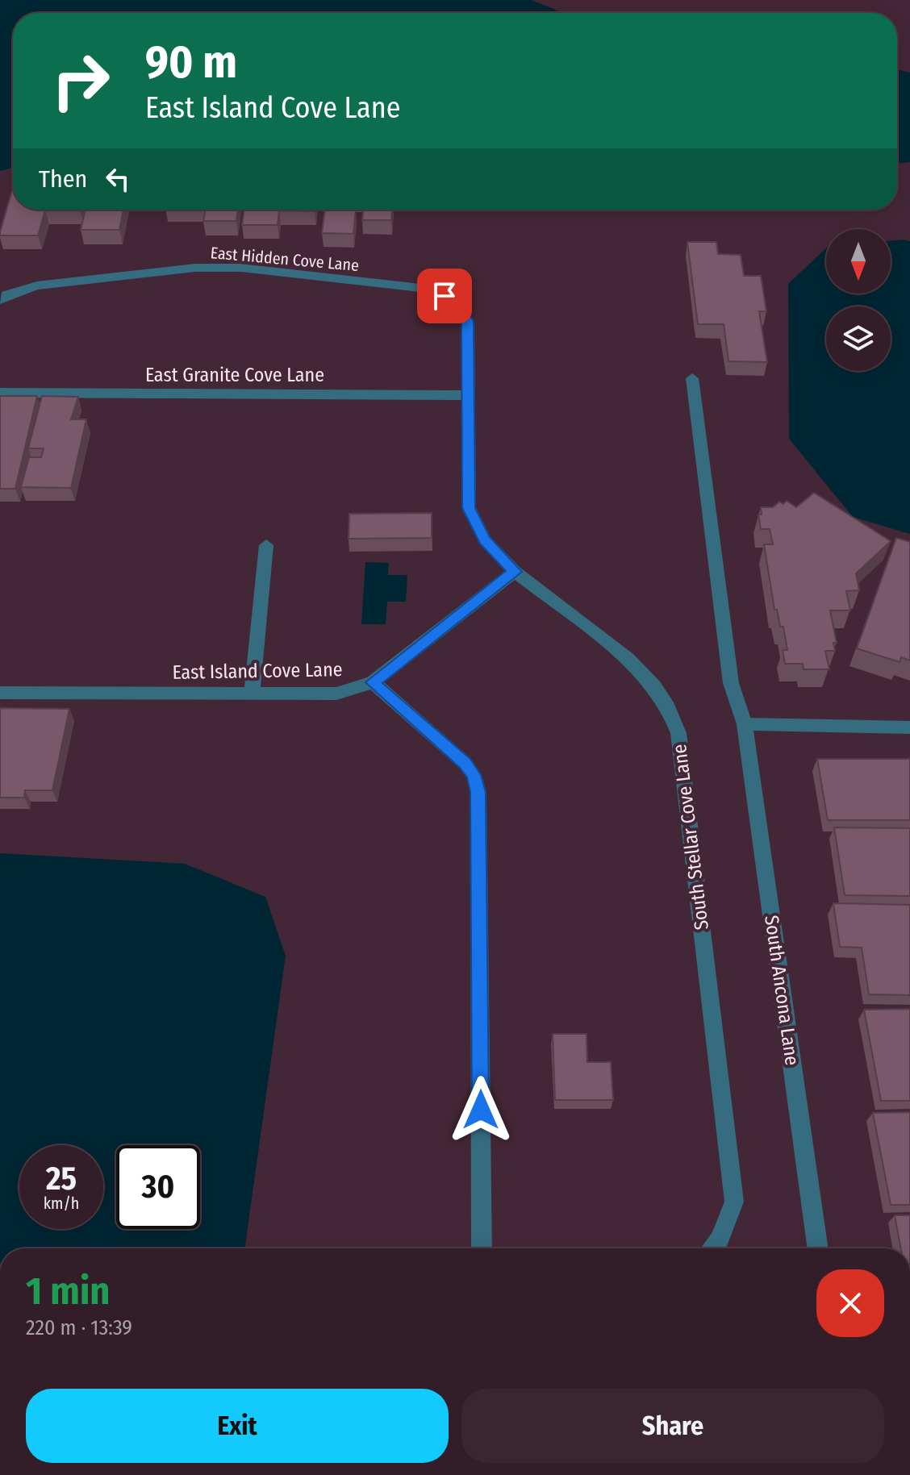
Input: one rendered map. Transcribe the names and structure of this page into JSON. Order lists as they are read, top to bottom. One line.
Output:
{"streets":{"street":["East Hidden Cove Lane","East Granite Cove Lane","East Island Cove Lane","South Stellar Cove Lane","South Ancona Lane"]},"crossings":[["East Hidden Cove Lane","South Stellar Cove Lane"],["East Granite Cove Lane","South Stellar Cove Lane"],["East Island Cove Lane","South Stellar Cove Lane"]],"north":"bottom","page":{"turn":["90 m","East Island Cove Lane"],"then":"Then","speed":"25 km/h","limit":"30","heading":["1 min","220 m · 13:39"],"buttons":["Exit","Share"]}}
